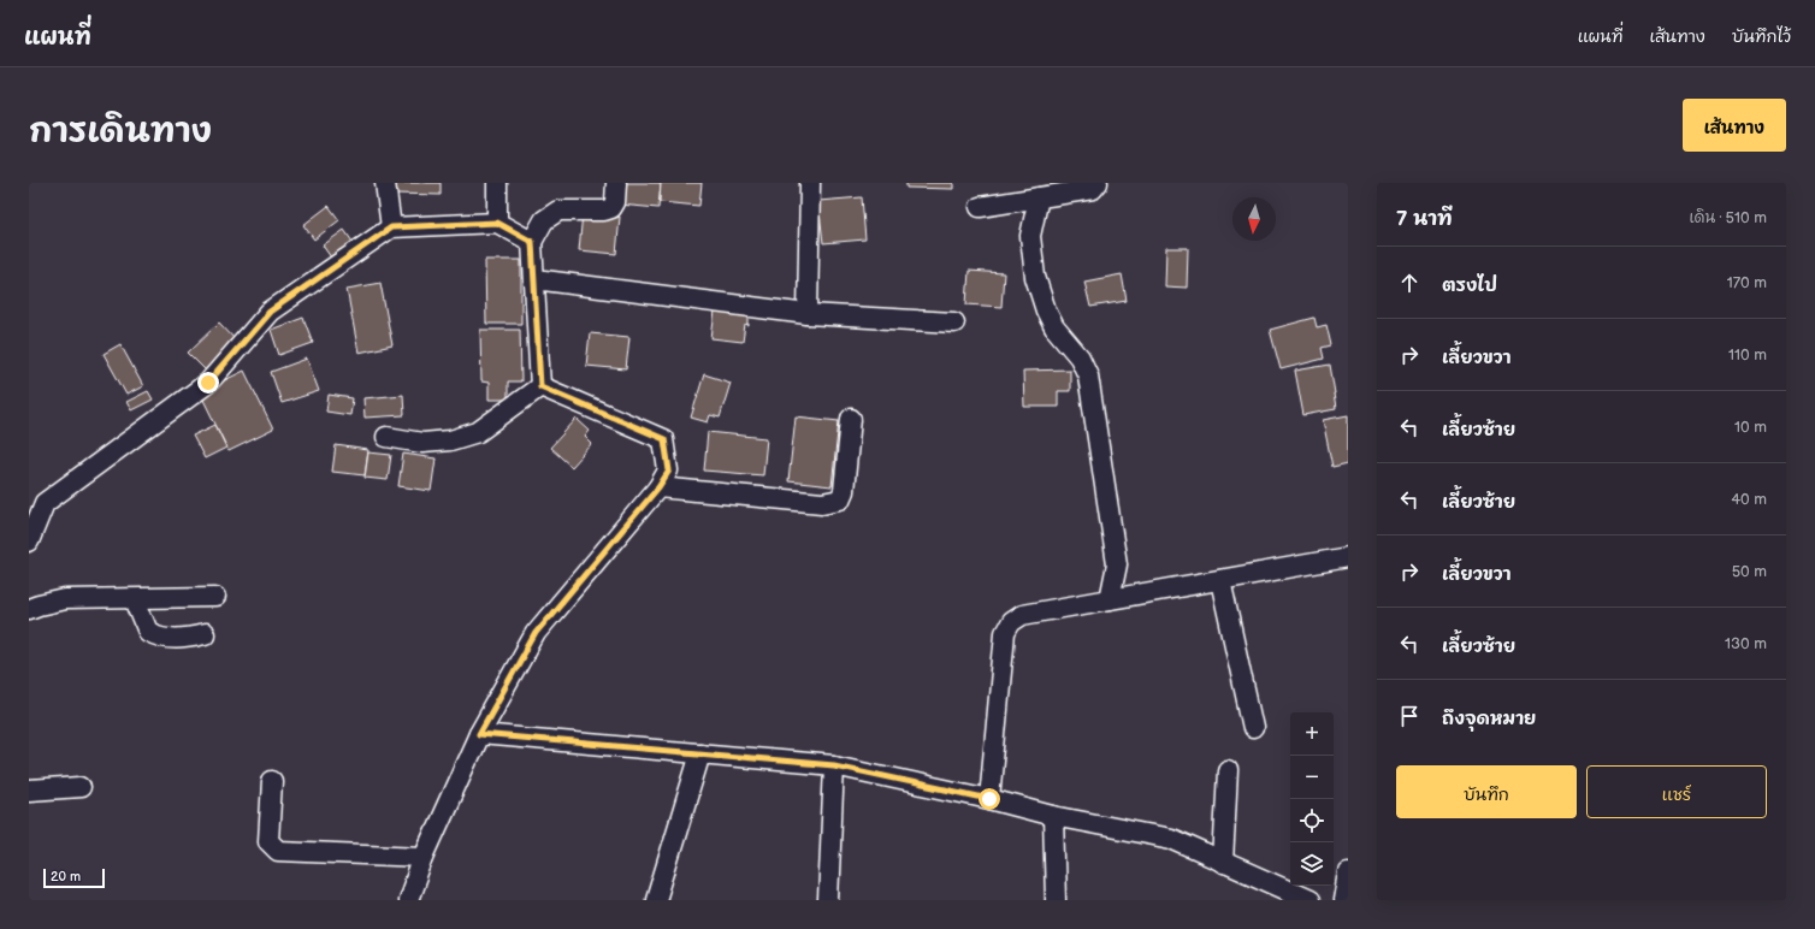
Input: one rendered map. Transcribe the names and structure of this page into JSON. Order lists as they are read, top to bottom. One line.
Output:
{"scale_bar":"20 m","north":"bottom","page":{"header":"แผนที่","nav":["แผนที่","เส้นทาง","บันทึกไว้"],"title":"การเดินทาง","buttons":["เส้นทาง",["บันทึก","แชร์"]],"heading":["7 นาที","เดิน · 510 m"],"list":[["ตรงไป","170 m"],["เลี้ยวขวา","110 m"],["เลี้ยวซ้าย","10 m"],["เลี้ยวซ้าย","40 m"],["เลี้ยวขวา","50 m"],["เลี้ยวซ้าย","130 m"],"ถึงจุดหมาย"],"map_buttons":["+","−"],"scale":"20 m"}}
